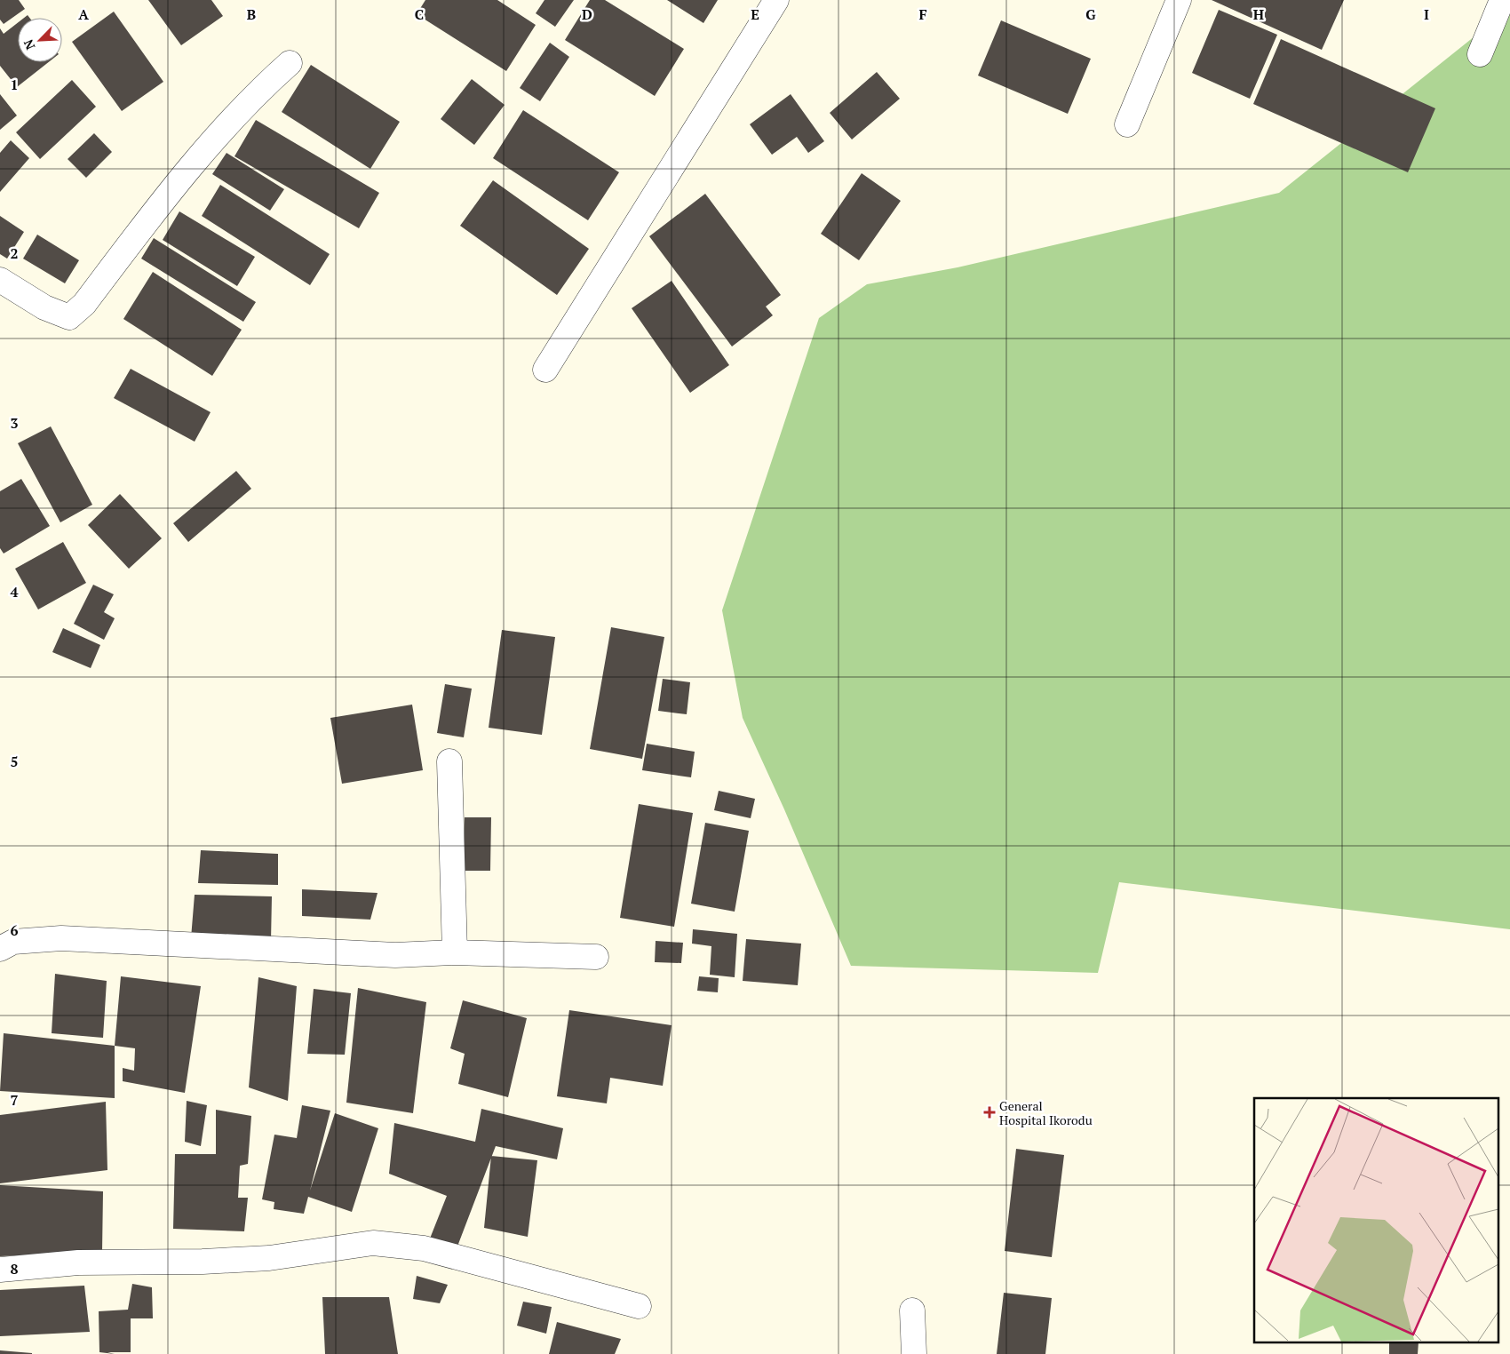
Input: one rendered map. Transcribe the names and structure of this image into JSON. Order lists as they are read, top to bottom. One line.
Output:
{"places":{"health":["General Hospital Ikorodu"]},"north":"bottom left","grid":{"columns":["A","B","C","D","E","F","G","H","I"],"rows":["1","2","3","4","5","6","7","8"]}}
